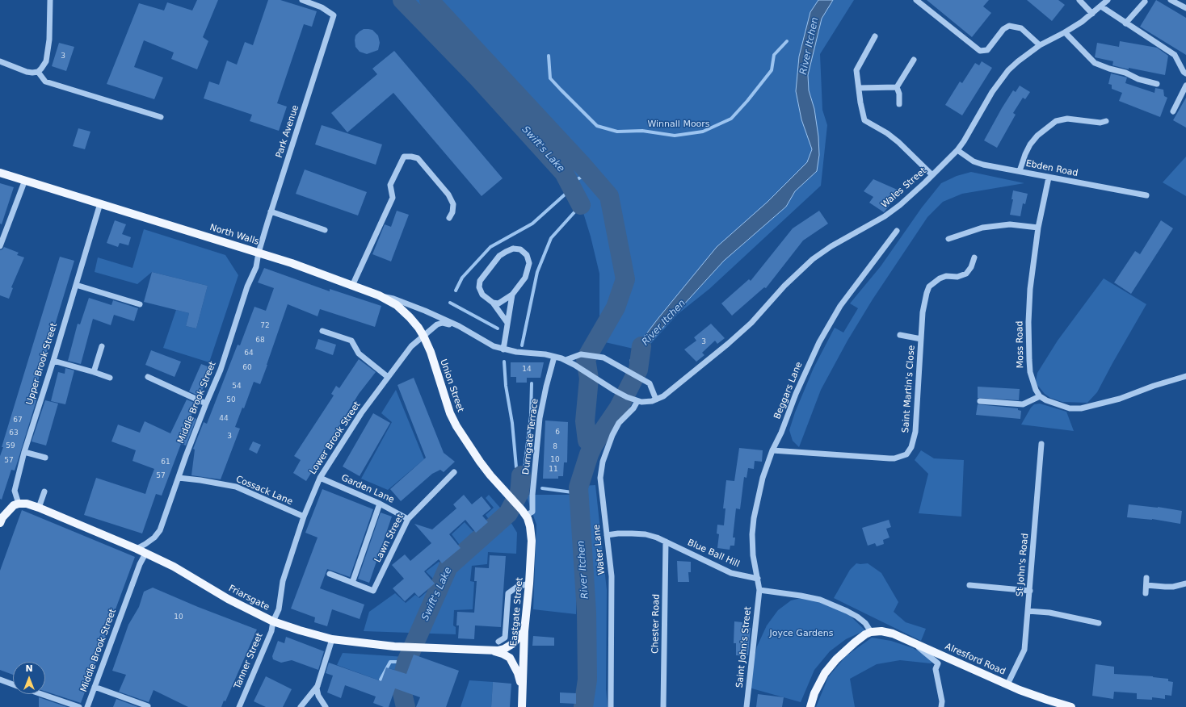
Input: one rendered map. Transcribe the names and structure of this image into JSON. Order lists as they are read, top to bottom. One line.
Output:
{"streets":{"main road":["North Walls","Union Street","Friarsgate","Eastgate Street","Alresford Road"],"street":["Park Avenue","Ebden Road","Wales Street","Moss Road","Upper Brook Street","Saint Martin's Close","Beggars Lane","Middle Brook Street","Durngate Terrace","Lower Brook Street","Garden Lane","Cossack Lane","Lawn Street","Water Lane","Blue Ball Hill","St John's Road","Chester Road","Saint John's Street","Tanner Street"]},"crossings":[["Park Avenue","North Walls"],["Park Avenue","Middle Brook Street"],["Ebden Road","Wales Street"],["Ebden Road","Moss Road"],["North Walls","Upper Brook Street"],["North Walls","Union Street"],["North Walls","Middle Brook Street"],["North Walls","Durngate Terrace"],["North Walls","Lower Brook Street"],["North Walls","Water Lane"],["Upper Brook Street","Friarsgate"],["Union Street","Durngate Terrace"],["Union Street","Lower Brook Street"],["Union Street","Eastgate Street"],["Saint Martin's Close","Beggars Lane"],["Beggars Lane","Blue Ball Hill"],["Middle Brook Street","Cossack Lane"],["Middle Brook Street","Friarsgate"],["Durngate Terrace","Eastgate Street"],["Lower Brook Street","Garden Lane"],["Lower Brook Street","Cossack Lane"],["Lower Brook Street","Friarsgate"],["Lower Brook Street","Tanner Street"],["Garden Lane","Lawn Street"],["Water Lane","Blue Ball Hill"],["Blue Ball Hill","Chester Road"],["St John's Road","Alresford Road"],["Friarsgate","Eastgate Street"],["Friarsgate","Tanner Street"]],"water":["River Itchen","Swift's Lake"],"parks":["Winnall Moors","Joyce Gardens"],"house_numbers":["3","72","68","3","64","60","14","54","50","44","67","6","63","3","59","8","10","57","61","11","57","10"],"north":"top"}
